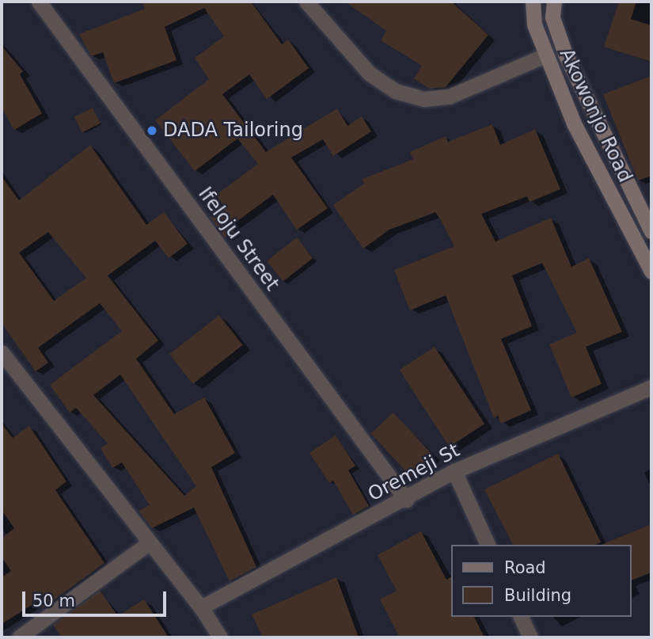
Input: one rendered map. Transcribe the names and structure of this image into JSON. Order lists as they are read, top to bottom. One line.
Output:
{"streets":{"main road":["Akowonjo Road"],"street":["Ifeloju Street","Oremeji St"]},"crossings":[["Ifeloju Street","Oremeji St"]],"places":["DADA Tailoring"],"legend":["Road","Building"],"scale_bar":"50 m"}
